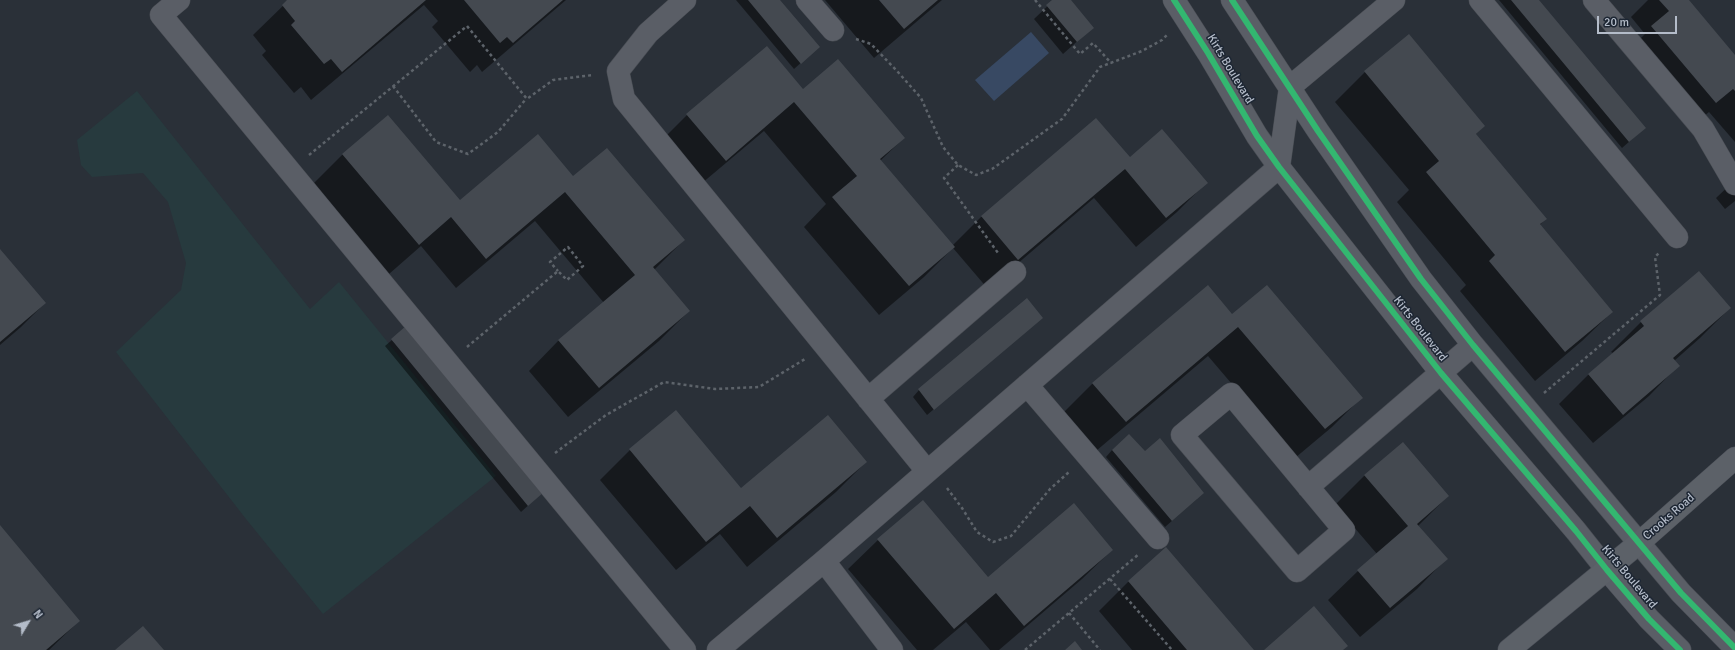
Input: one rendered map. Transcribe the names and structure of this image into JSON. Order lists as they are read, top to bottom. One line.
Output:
{"streets":{"main road":["Crooks Road"],"street":["Kirts Boulevard"]},"crossings":[["Kirts Boulevard","Crooks Road"]],"scale_bar":"20 m","north":"top right"}
